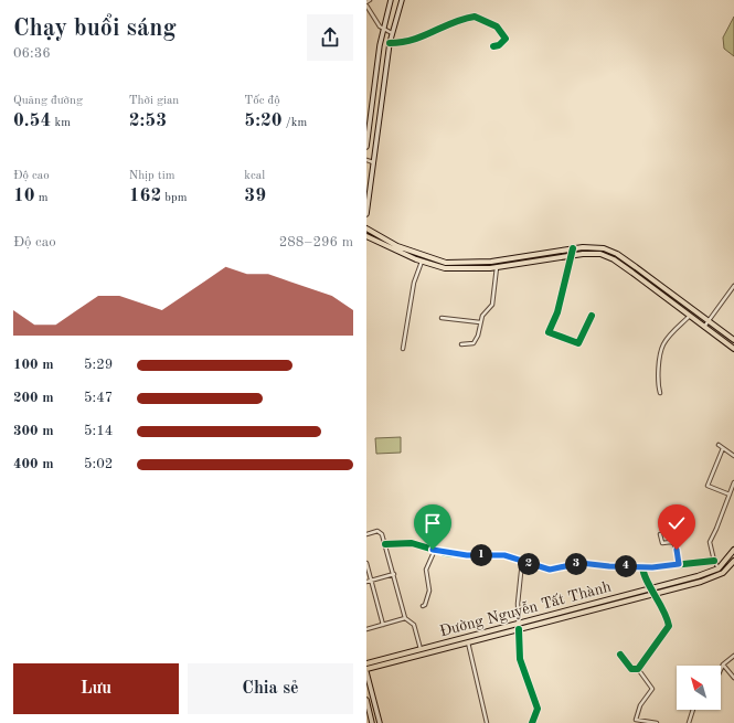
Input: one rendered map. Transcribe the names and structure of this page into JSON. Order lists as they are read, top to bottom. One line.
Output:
{"streets":{"main road":["Đường Nguyễn Tất Thành"]},"north":"top left","page":{"heading":["Chạy buổi sáng","06:36"],"stats":[["Quãng đường","0.54 km"],["Thời gian","2:53"],["Tốc độ","5:20 /km"],["Độ cao","10 m"],["Nhịp tim","162 bpm"],["kcal","39"]],"chart":["Độ cao","288–296 m"],"list":[{"name":"100 m","note":"5:29"},{"name":"200 m","note":"5:47"},{"name":"300 m","note":"5:14"},{"name":"400 m","note":"5:02"}],"pins":["1","2","3","4"],"buttons":["Lưu","Chia sẻ"]}}
